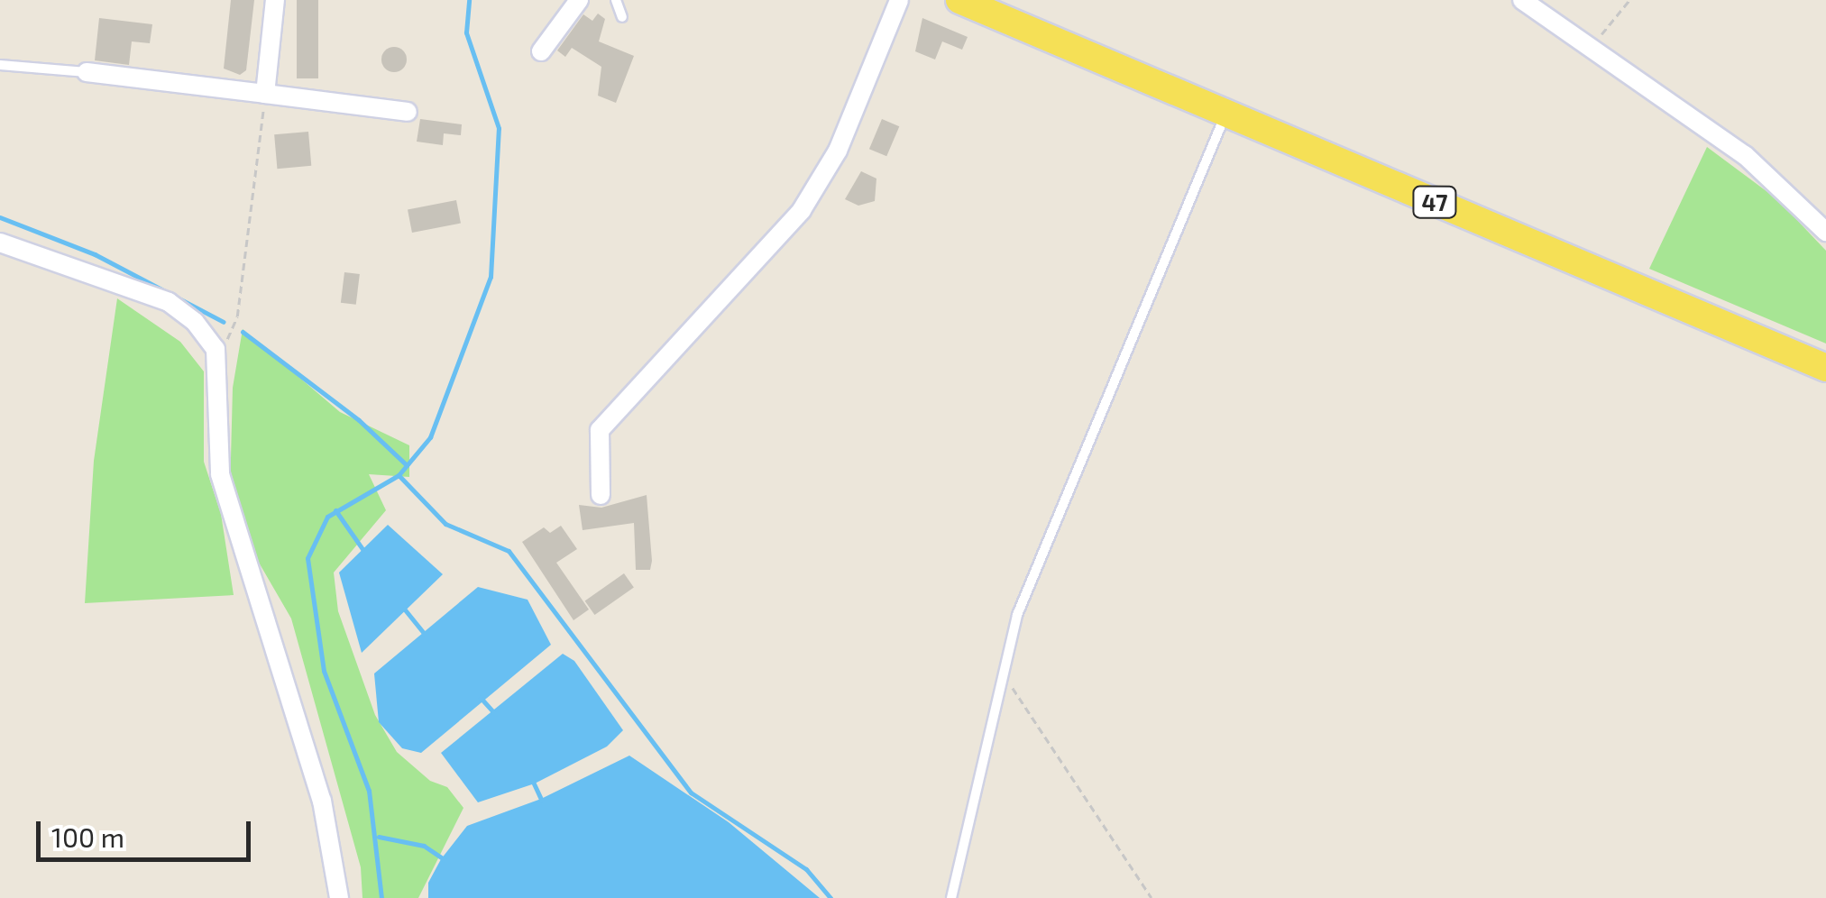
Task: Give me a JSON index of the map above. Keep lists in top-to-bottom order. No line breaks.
{"streets":{"main road":["47"]},"scale_bar":"100 m"}
